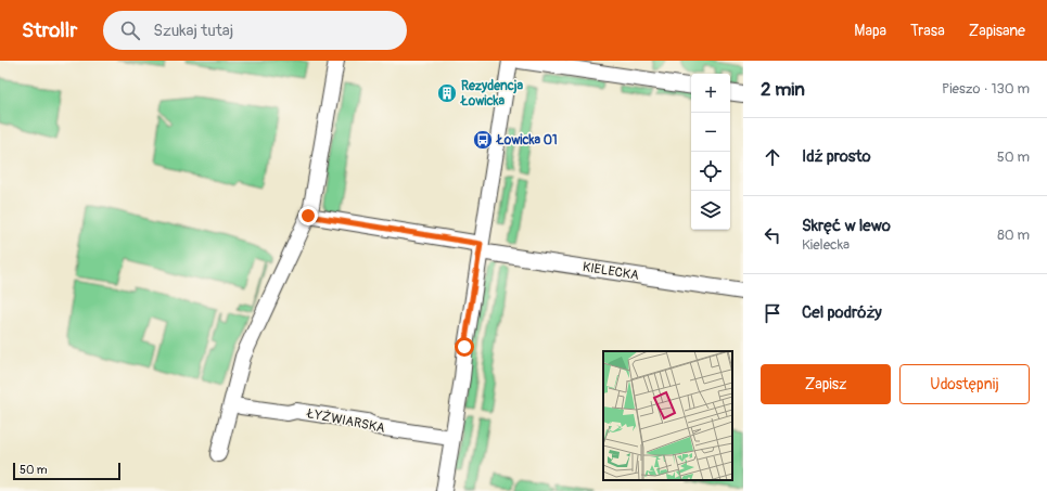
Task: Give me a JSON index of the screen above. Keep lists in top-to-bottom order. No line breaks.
{"streets":{"street":["KIELECKA","ŁYŻWIARSKA"]},"places":{"building":["Rezydencja Łowicka"],"bus stop":["Łowicka 01"]},"scale_bar":"50 m","page":{"header":"Strollr","search":"Szukaj tutaj","nav":["Mapa","Trasa","Zapisane"],"heading":["2 min","Pieszo · 130 m"],"map_buttons":["+","−"],"list":[["Idź prosto","50 m"],["Skręć w lewo","Kielecka","80 m"],"Cel podróży"],"buttons":["Zapisz","Udostępnij"],"scale":"50 m"}}
